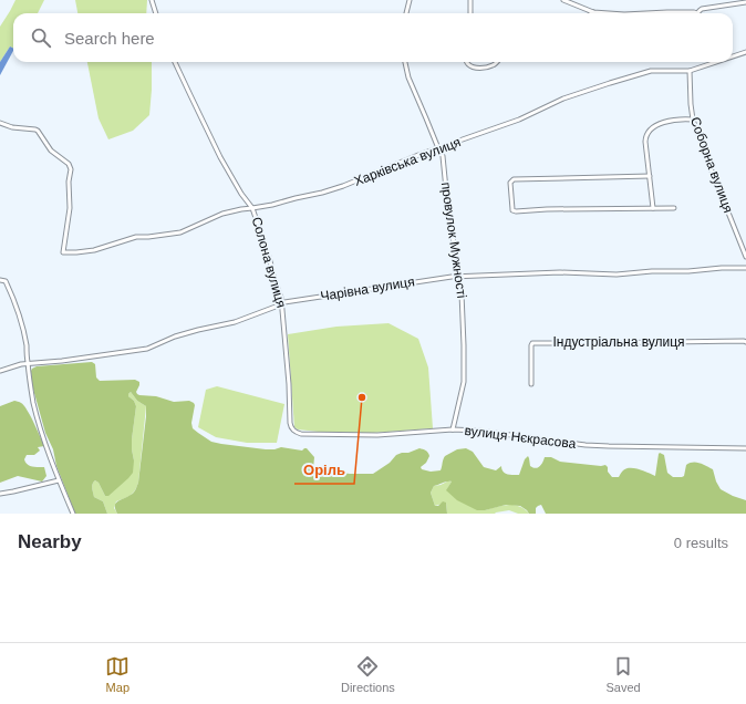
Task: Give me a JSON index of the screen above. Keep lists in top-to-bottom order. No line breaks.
{"streets":{"street":["Харківська вулиця","Соборна вулиця","провулок Мужності","Солона вулиця","Чарівна вулиця","Індустріальна вулиця","вулиця Нєкрасова"]},"crossings":[["Харківська вулиця","Соборна вулиця"],["Харківська вулиця","провулок Мужності"],["Харківська вулиця","Солона вулиця"],["провулок Мужності","Чарівна вулиця"],["провулок Мужності","вулиця Нєкрасова"],["Солона вулиця","Чарівна вулиця"],["Солона вулиця","вулиця Нєкрасова"]],"places":["Оріль"],"page":{"search":"Search here","heading":["Nearby","0 results"],"nav":["Map","Directions","Saved"]}}
